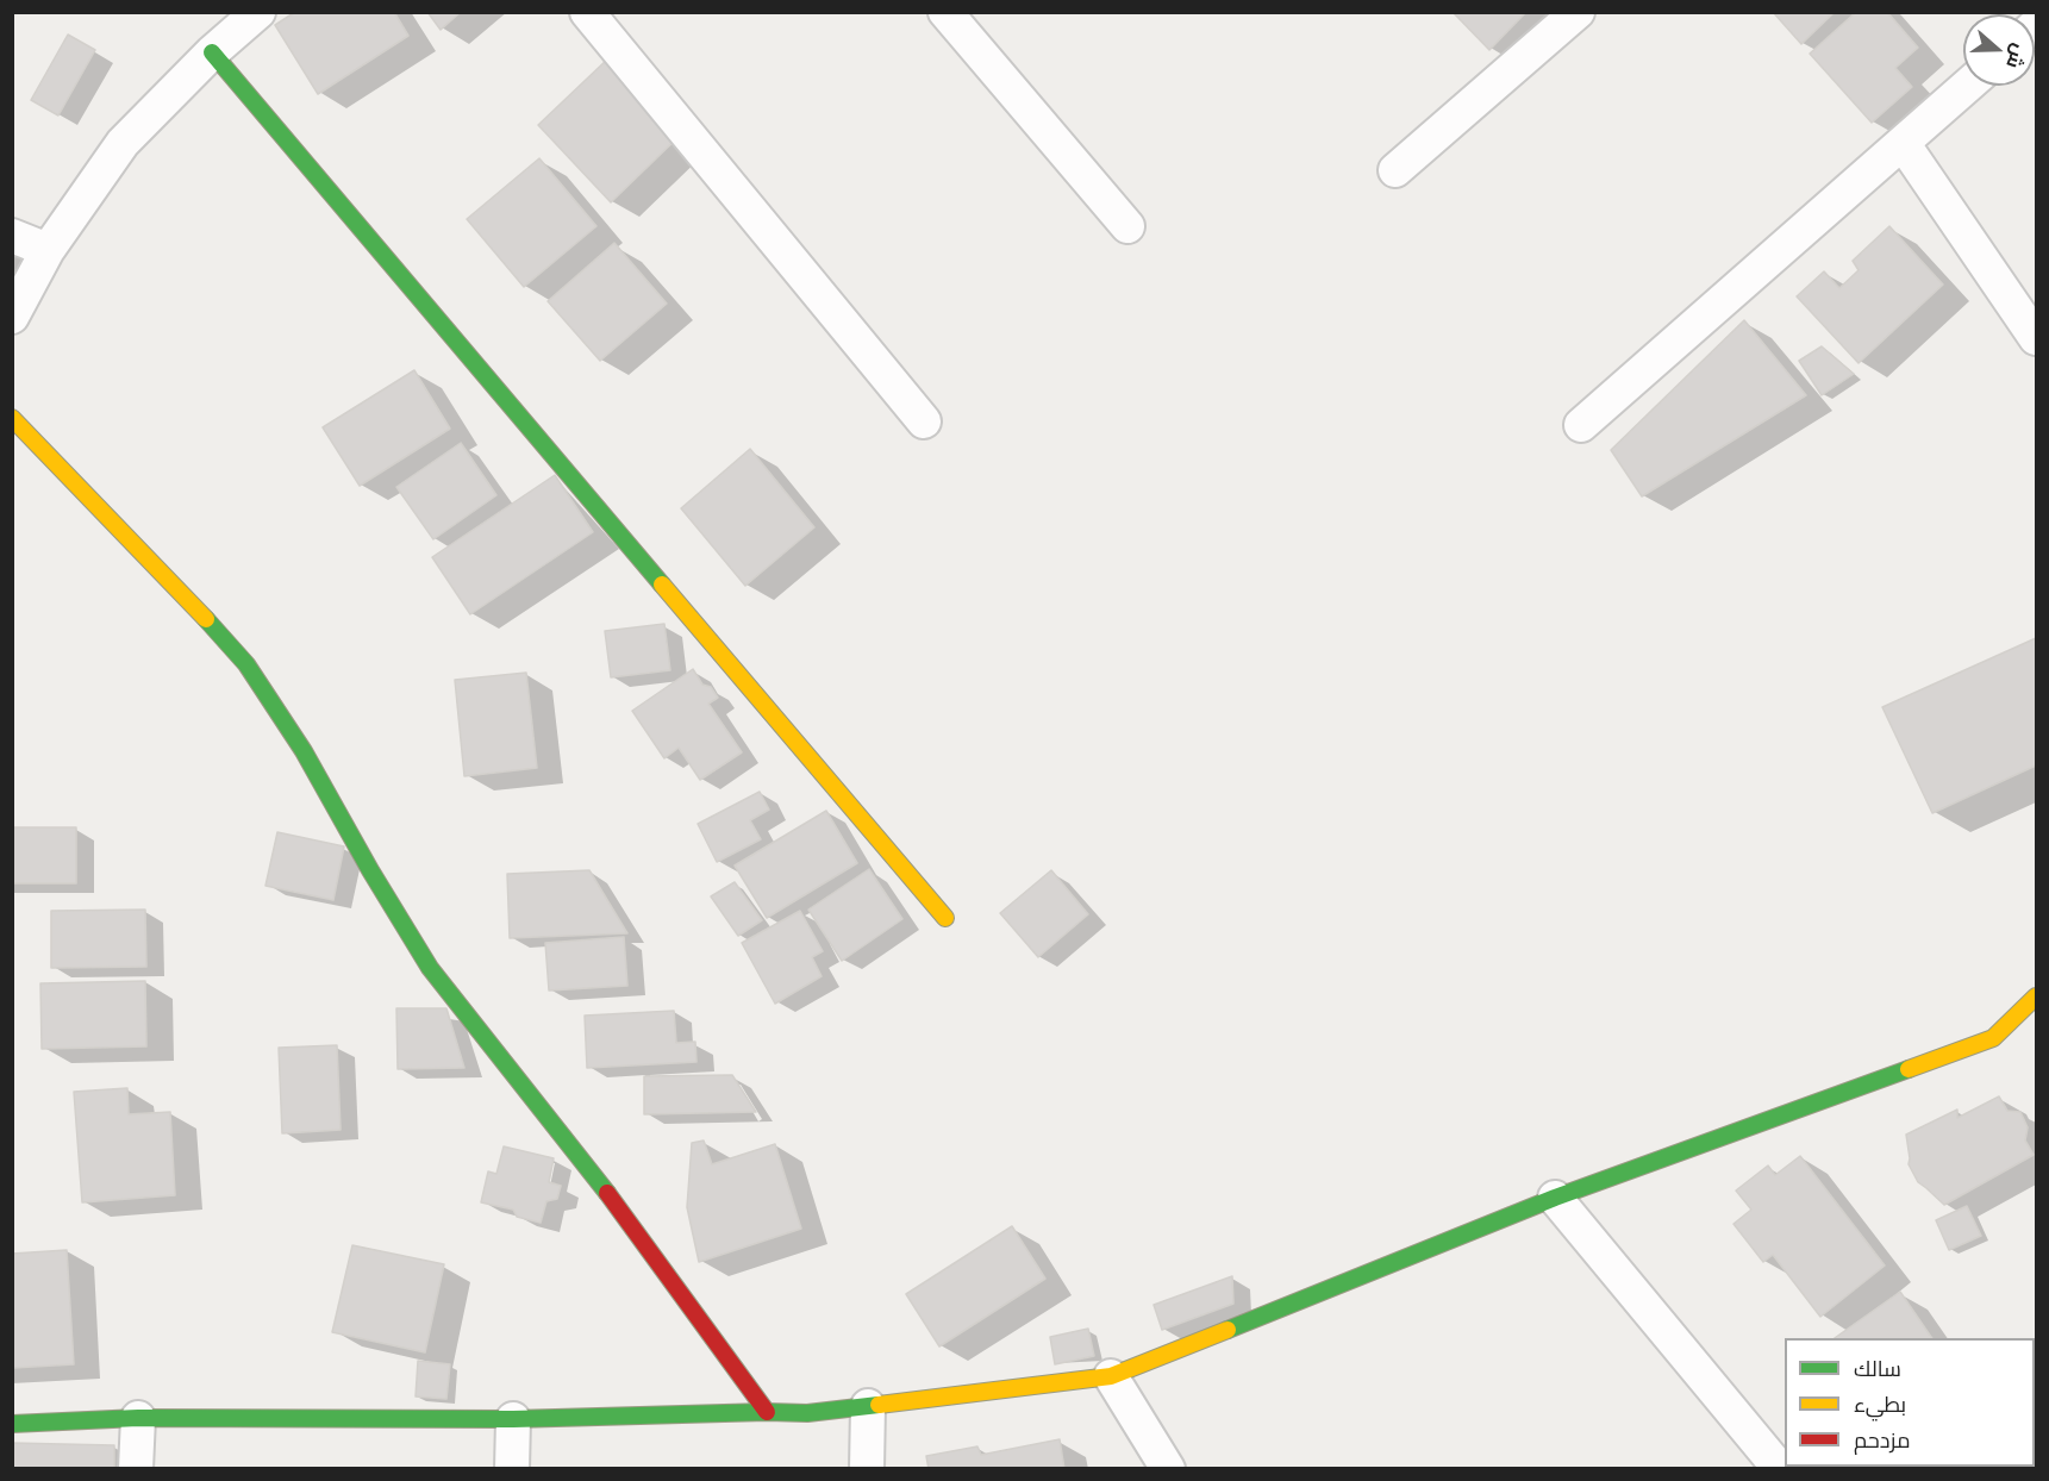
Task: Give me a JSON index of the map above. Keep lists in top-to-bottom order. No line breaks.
{"legend":["سالك","بطيء","مزدحم"],"north":"right"}
